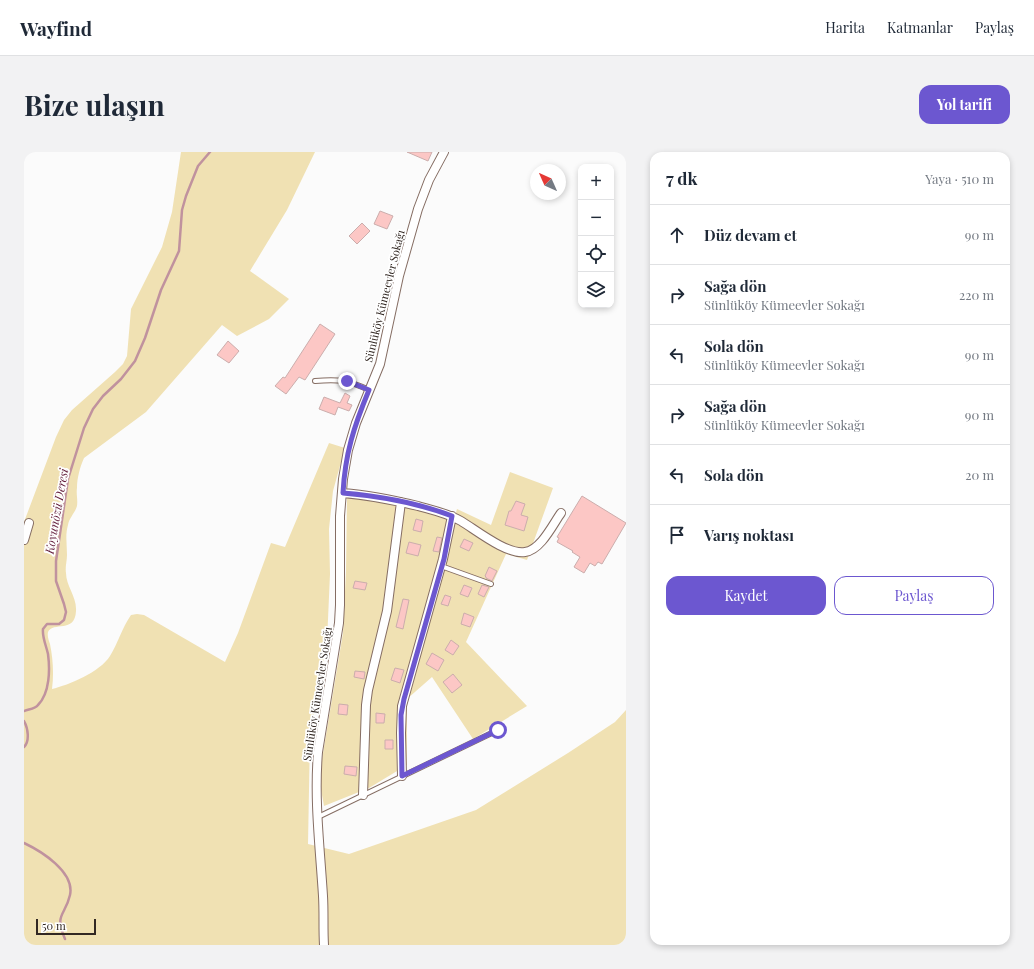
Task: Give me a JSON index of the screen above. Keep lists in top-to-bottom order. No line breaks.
{"streets":{"street":["Sünlüköy Kümeevler Sokağı"]},"water":["Koyunözü Deresi"],"scale_bar":"50 m","north":"top left","page":{"header":"Wayfind","nav":["Harita","Katmanlar","Paylaş"],"buttons":["Yol tarifi",["Kaydet","Paylaş"]],"title":"Bize ulaşın","heading":["7 dk","Yaya · 510 m"],"map_buttons":["+","−"],"list":[["Düz devam et","90 m"],["Sağa dön","Sünlüköy Kümeevler Sokağı","220 m"],["Sola dön","Sünlüköy Kümeevler Sokağı","90 m"],["Sağa dön","Sünlüköy Kümeevler Sokağı","90 m"],["Sola dön","20 m"],"Varış noktası"],"scale":"50 m"}}
